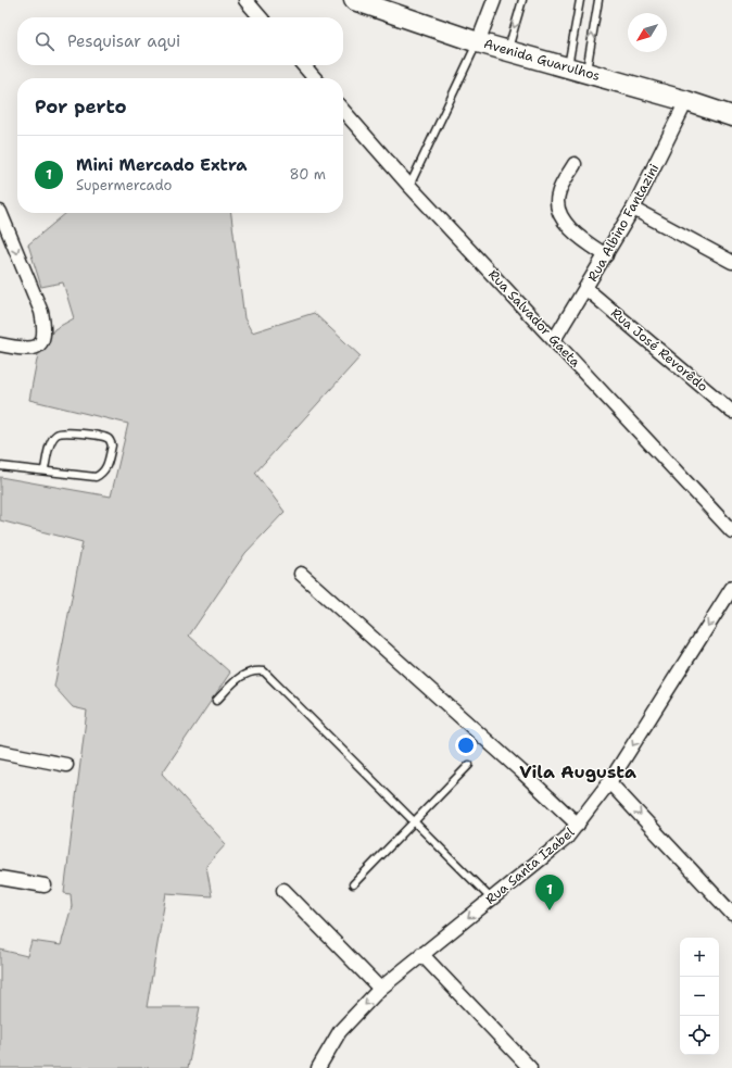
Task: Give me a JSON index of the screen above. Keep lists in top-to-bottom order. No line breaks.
{"streets":{"main road":["Avenida Guarulhos"],"street":["Rua Albino Fantazini","Rua Salvador Gaeta","Rua José Revorêdo","Rua Santa Izabel"]},"crossings":[["Avenida Guarulhos","Rua Albino Fantazini"],["Rua Albino Fantazini","Rua Salvador Gaeta"],["Rua Albino Fantazini","Rua José Revorêdo"]],"one_way":["Rua Santa Izabel"],"districts":["Vila Augusta"],"north":"bottom left","page":{"search":"Pesquisar aqui","heading":"Por perto","list":[{"mark":"1","name":"Mini Mercado Extra","note":"Supermercado","value":"80 m"}],"pins":"1","map_buttons":["+","−"]}}
